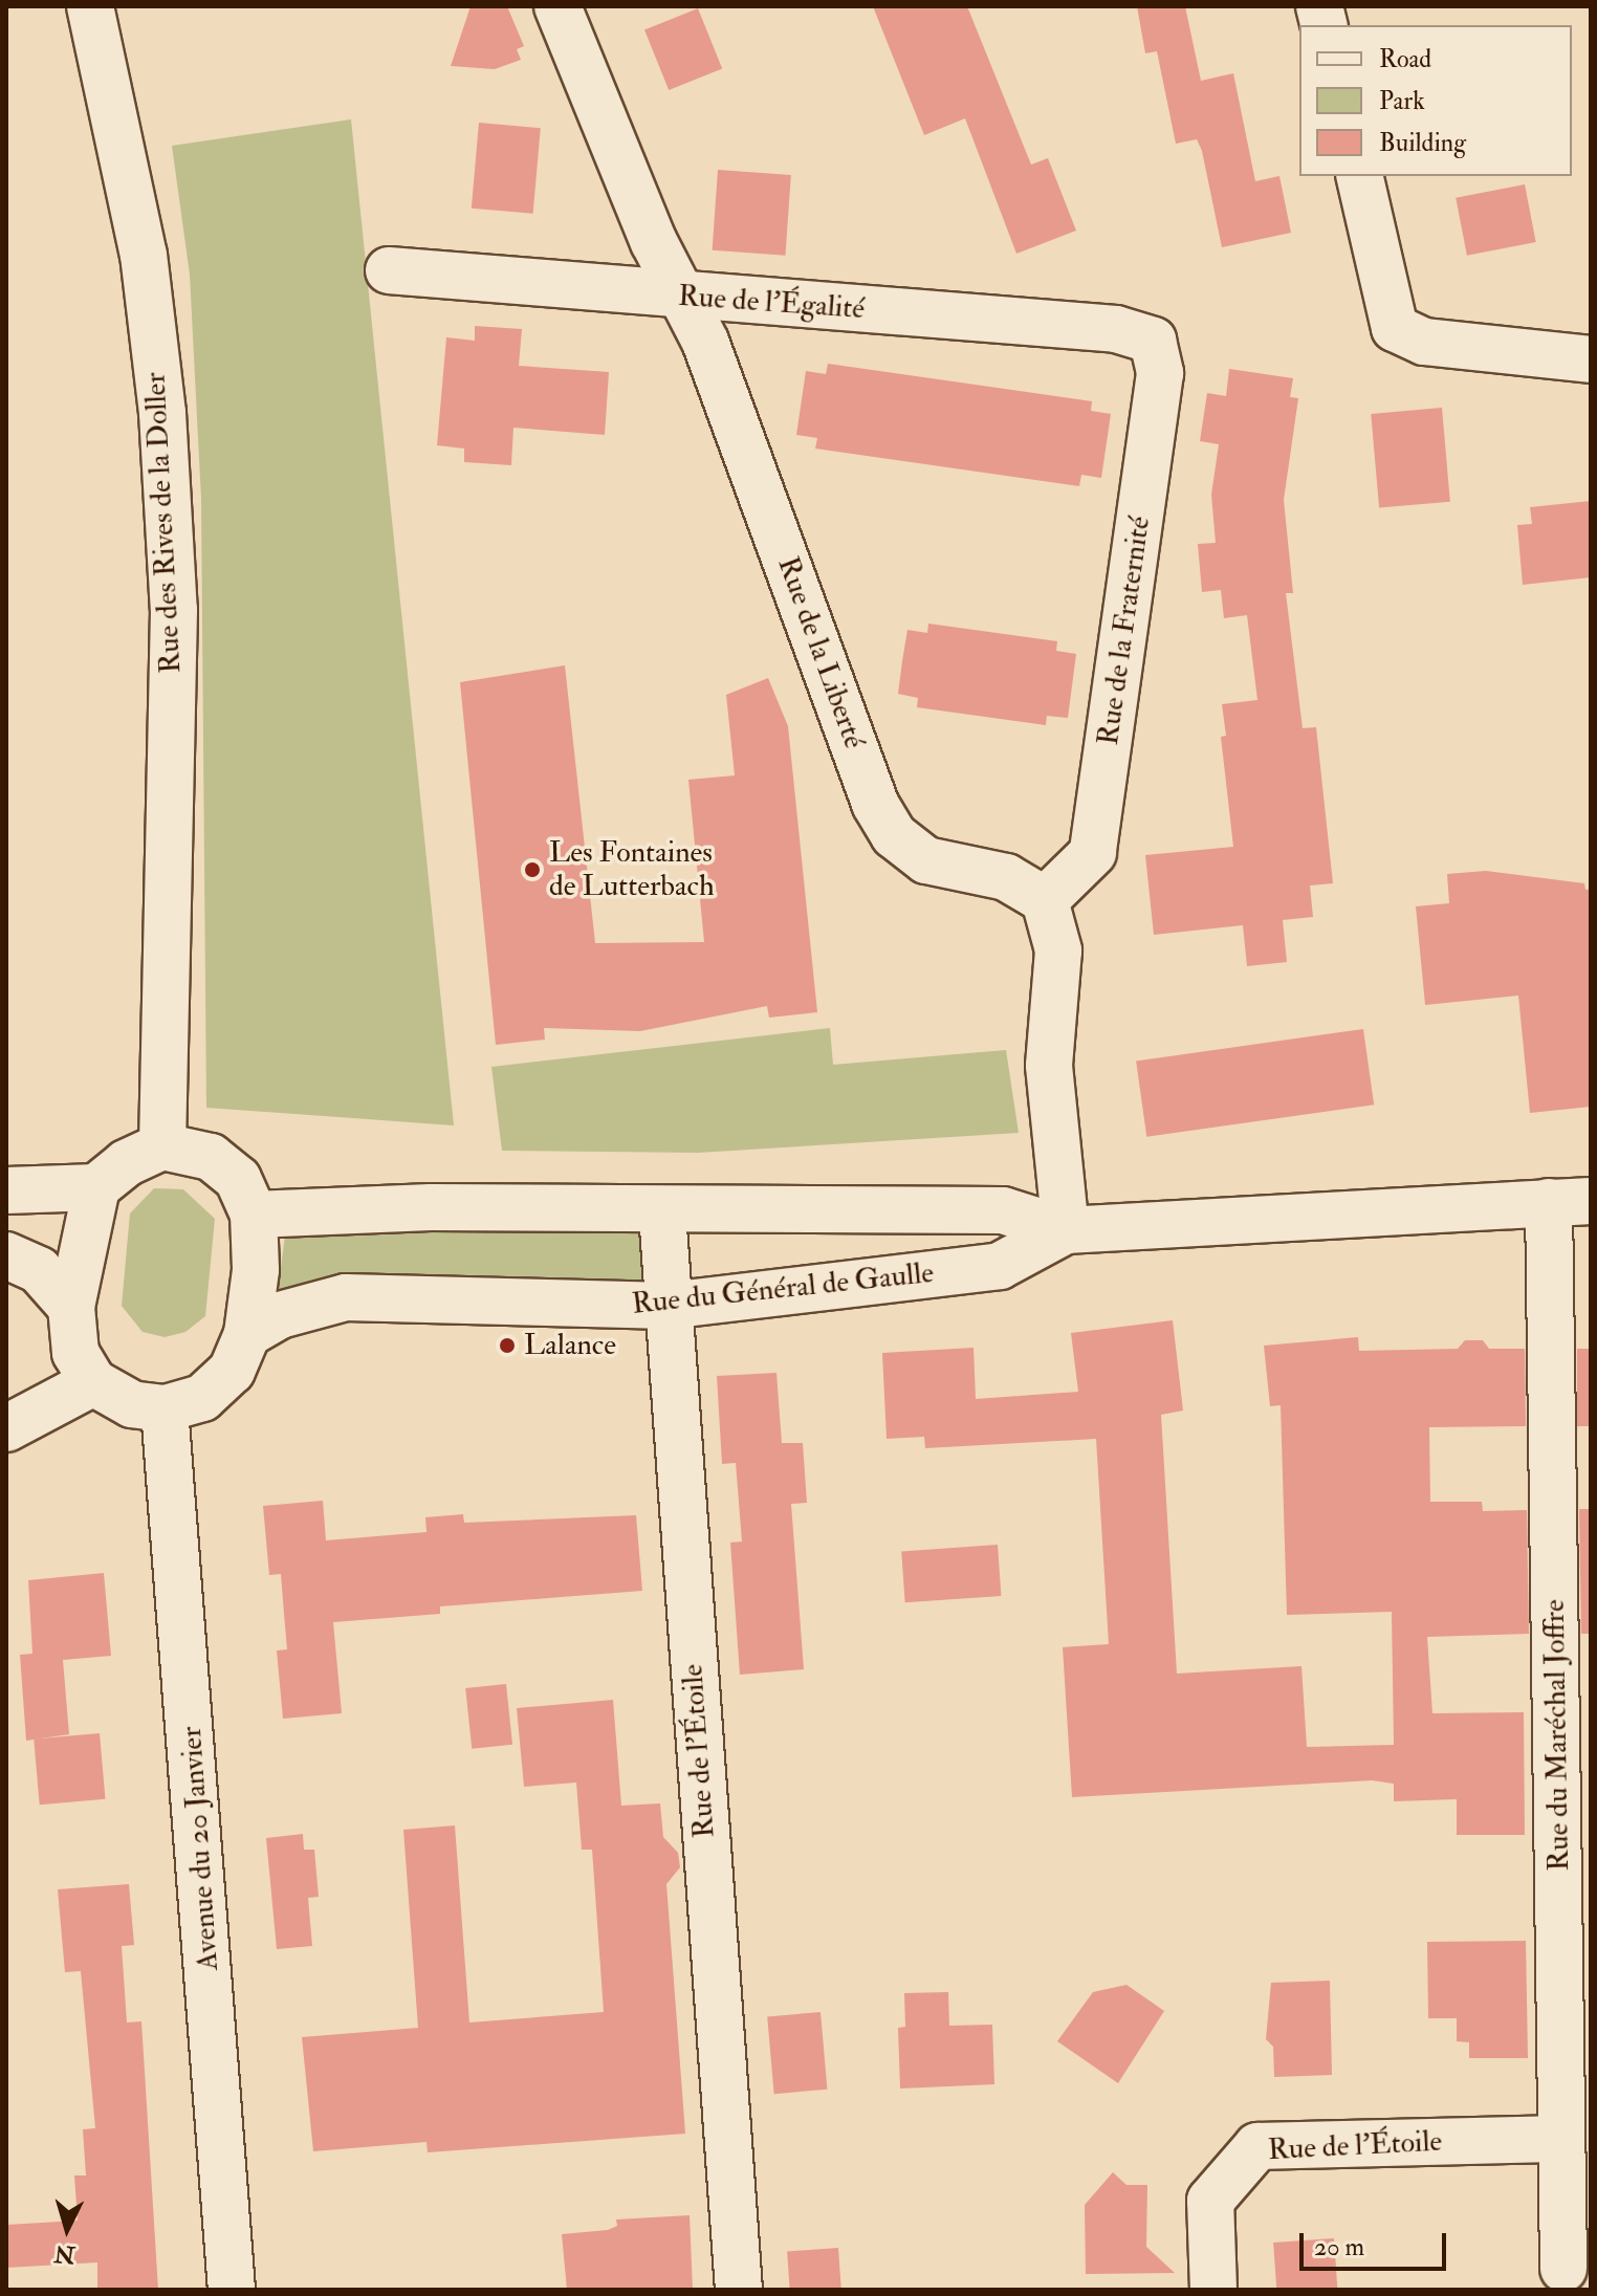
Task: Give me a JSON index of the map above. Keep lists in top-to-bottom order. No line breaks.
{"streets":{"street":["Rue de l'Égalité","Rue des Rives de la Doller","Rue de la Fraternité","Rue de la Liberté","Rue du Général de Gaulle","Rue du Maréchal Joffre","Rue de l'Étoile","Avenue du 20 Janvier"]},"crossings":[["Rue de l'Égalité","Rue de la Fraternité"],["Rue de l'Égalité","Rue de la Liberté"],["Rue des Rives de la Doller","Rue du Général de Gaulle"],["Rue des Rives de la Doller","Avenue du 20 Janvier"],["Rue de la Fraternité","Rue de la Liberté"],["Rue du Général de Gaulle","Rue du Maréchal Joffre"],["Rue du Général de Gaulle","Rue de l'Étoile"],["Rue du Général de Gaulle","Avenue du 20 Janvier"],["Rue du Maréchal Joffre","Rue de l'Étoile"]],"places":["Les Fontaines de Lutterbach","Lalance"],"legend":["Road","Park","Building"],"scale_bar":"20 m","north":"bottom"}
